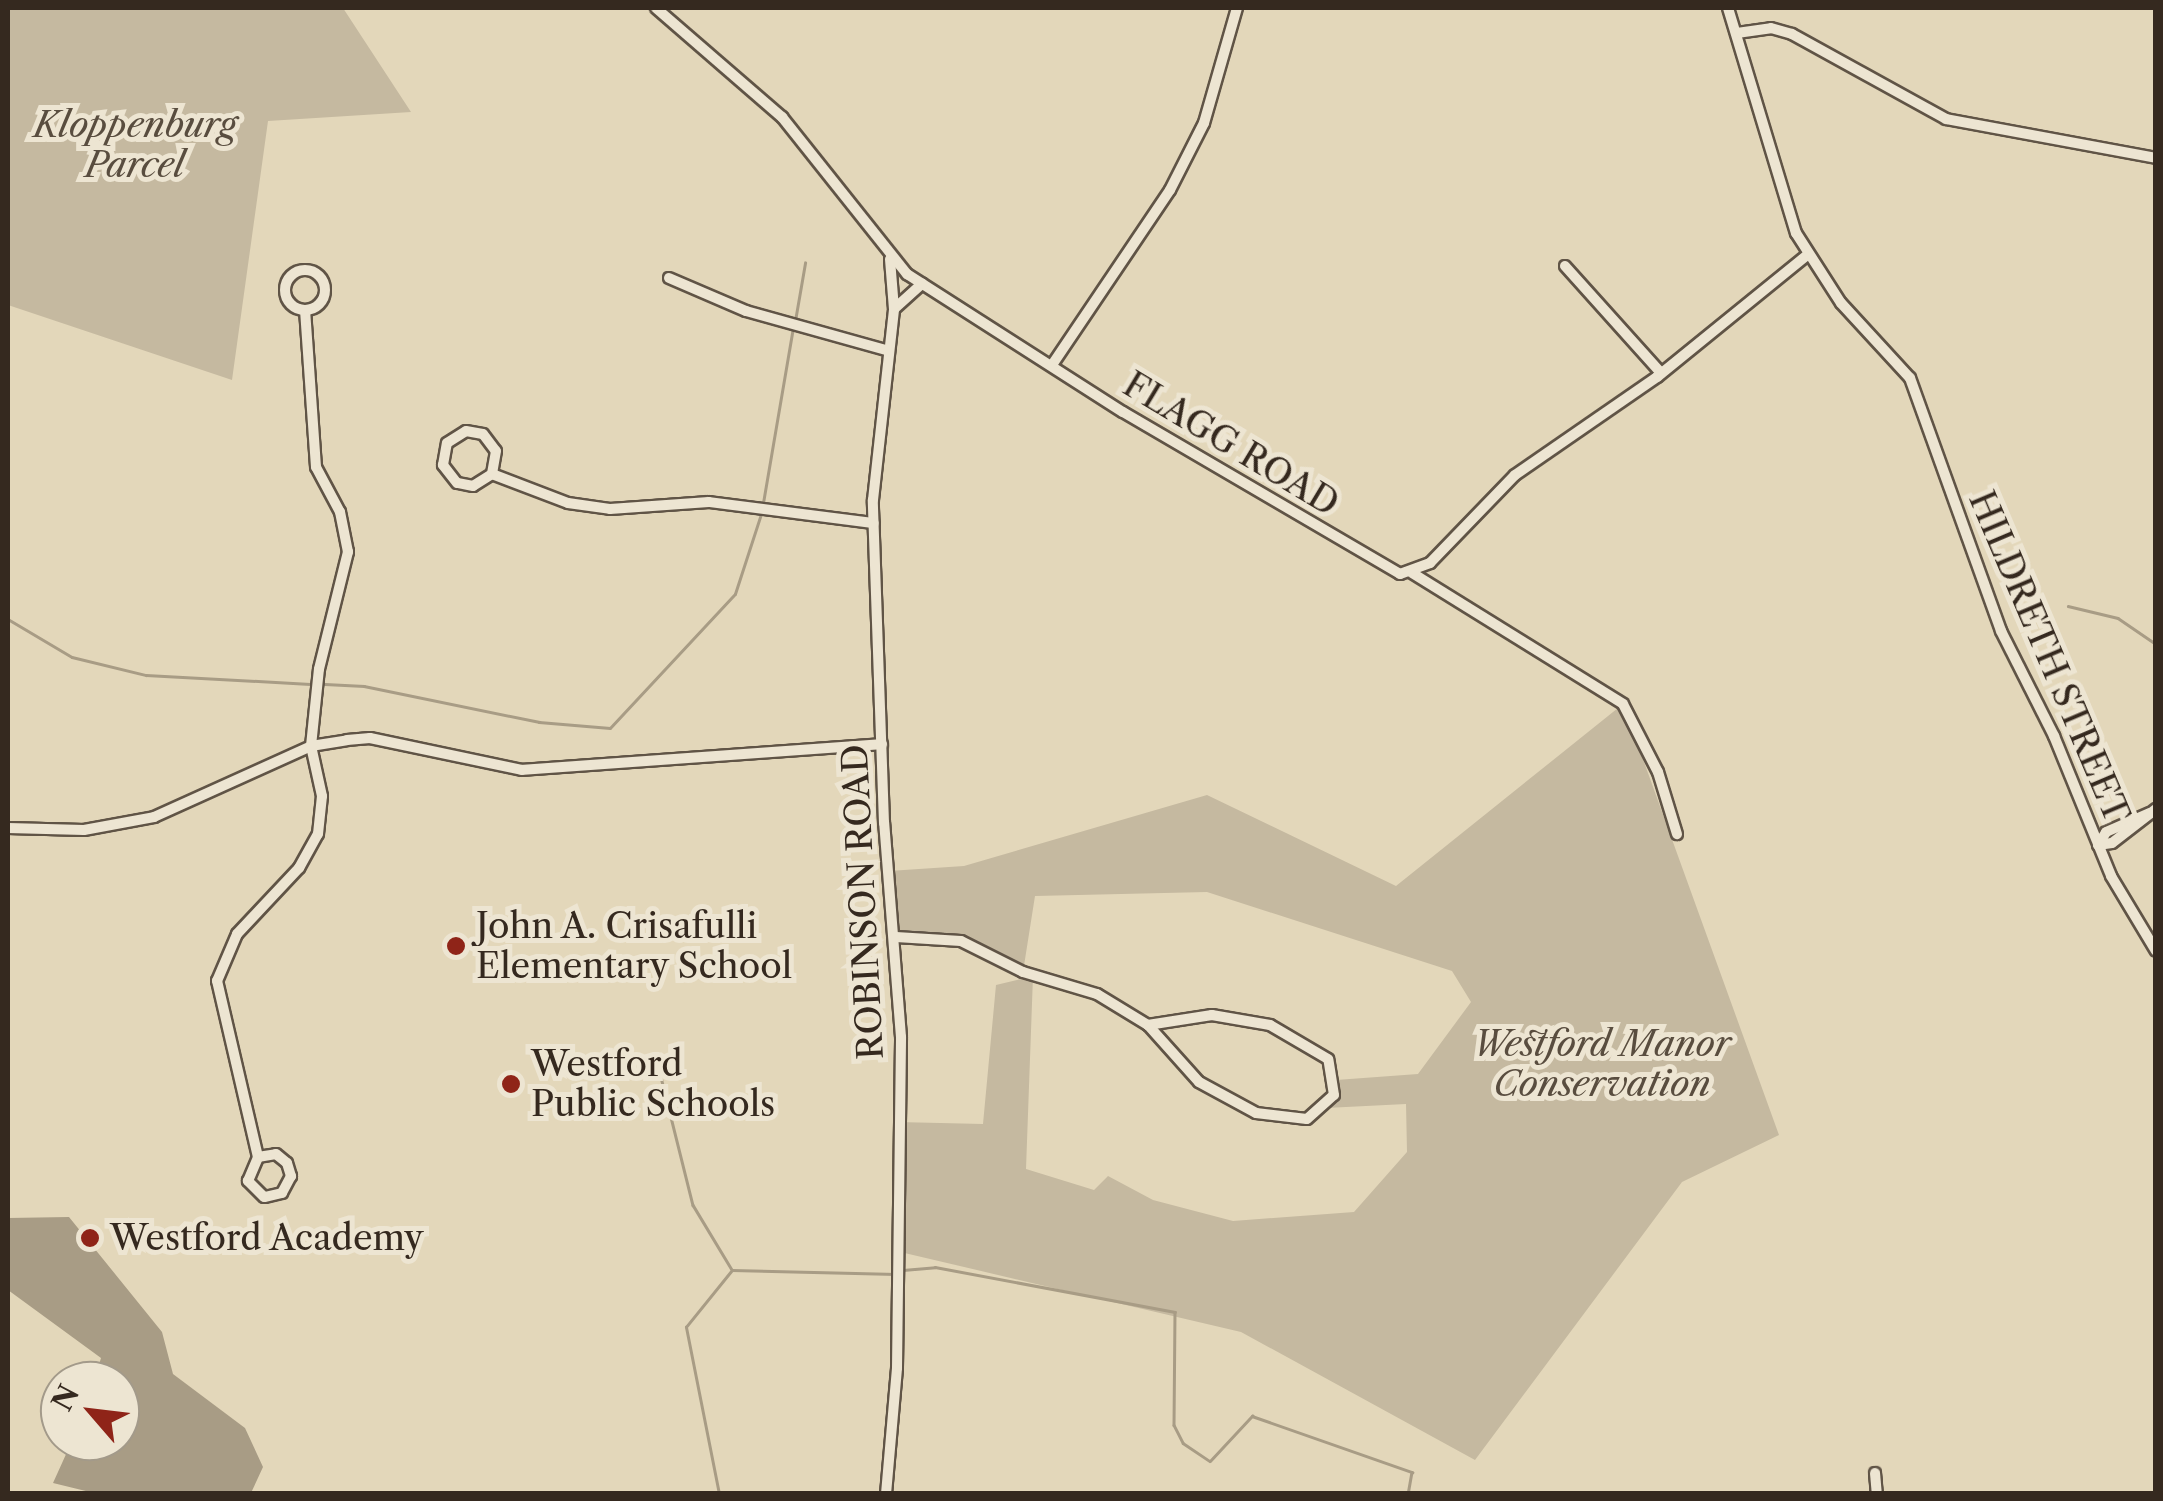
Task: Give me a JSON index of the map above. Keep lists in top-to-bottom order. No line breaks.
{"streets":{"street":["FLAGG ROAD","HILDRETH STREET","ROBINSON ROAD"]},"crossings":[["FLAGG ROAD","ROBINSON ROAD"]],"parks":["Kloppenburg Parcel","Westford Manor Conservation"],"places":["John A. Crisafulli Elementary School","Westford Public Schools","Westford Academy"],"north":"top left"}
